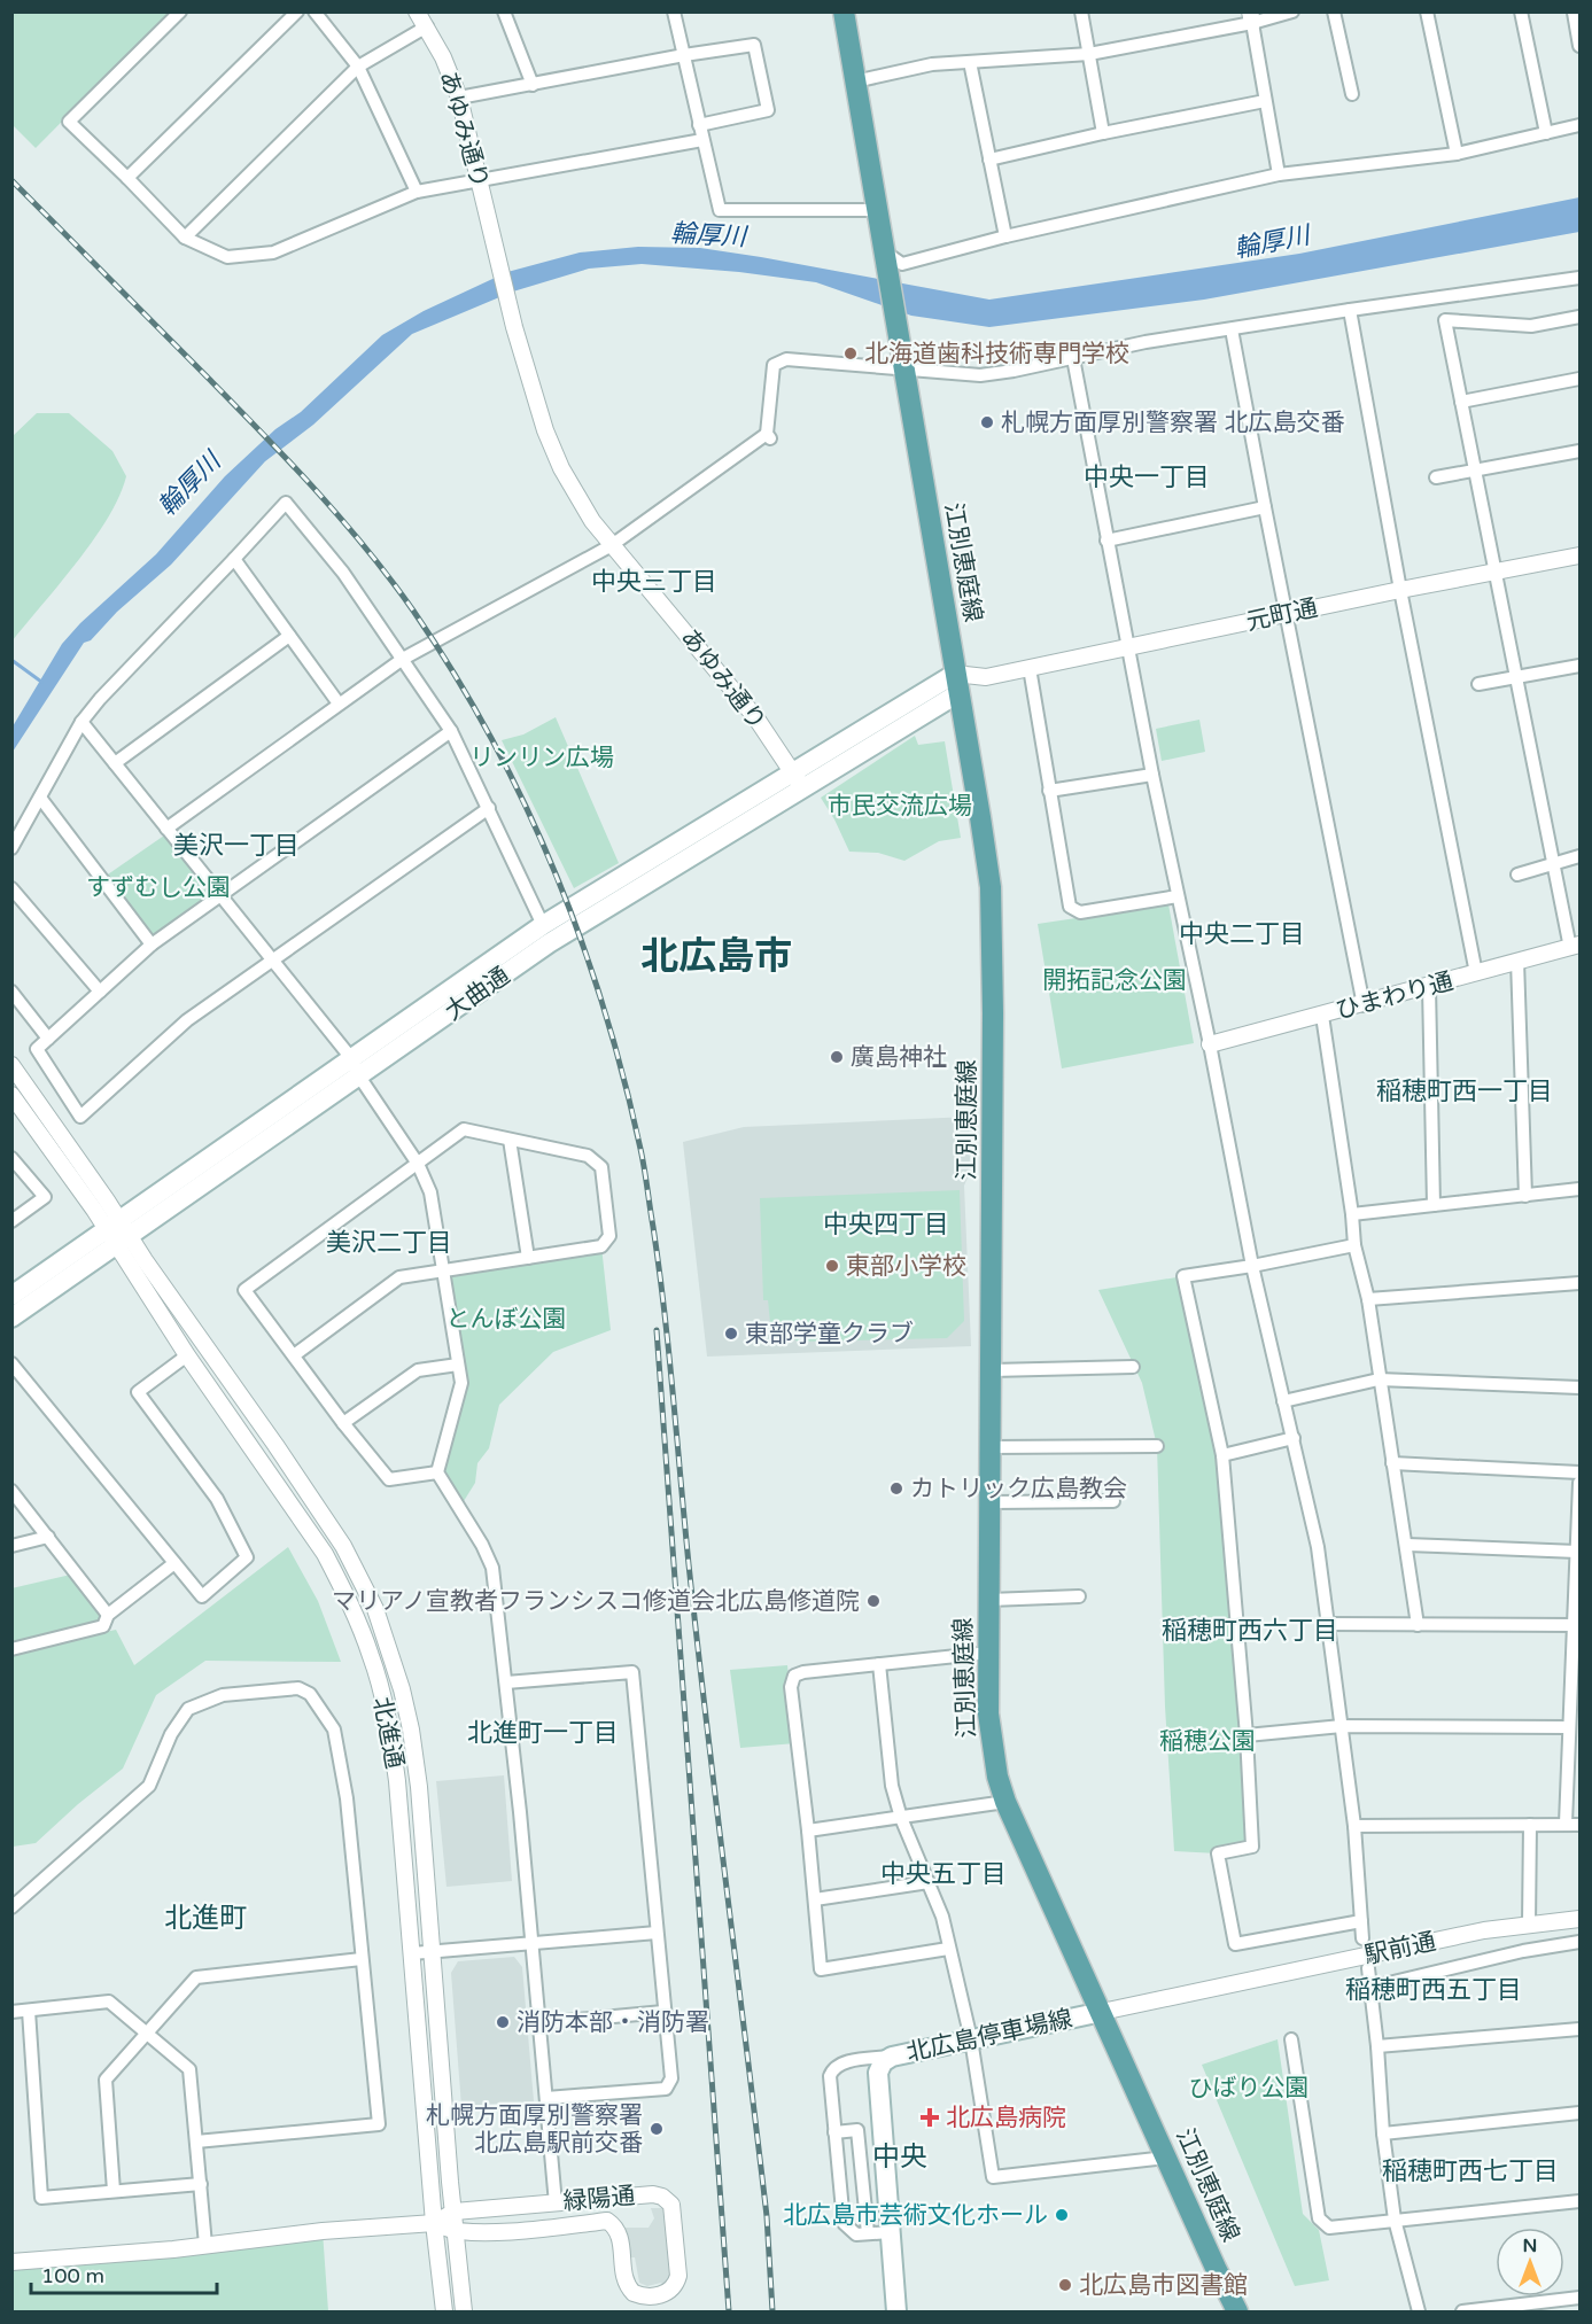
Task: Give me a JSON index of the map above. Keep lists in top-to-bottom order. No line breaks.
{"streets":{"main road":["江別恵庭線","大曲通","北広島停車場線"],"street":["あゆみ通り","元町通","ひまわり通","北進通","駅前通","緑陽通"]},"crossings":[["あゆみ通り","大曲通"],["江別恵庭線","元町通"],["江別恵庭線","大曲通"],["江別恵庭線","駅前通"],["江別恵庭線","北広島停車場線"],["元町通","大曲通"],["大曲通","北進通"],["北進通","緑陽通"],["駅前通","北広島停車場線"]],"districts":["中央一丁目","中央三丁目","美沢一丁目","中央二丁目","北広島市","稲穂町西一丁目","中央四丁目","美沢二丁目","稲穂町西六丁目","北進町一丁目","中央五丁目","北進町","稲穂町西五丁目","中央","稲穂町西七丁目"],"water":["輪厚川"],"parks":["リンリン広場","市民交流広場","すずむし公園","開拓記念公園","とんぼ公園","稲穂公園","ひばり公園"],"places":{"other":["北海道歯科技術専門学校","札幌方面厚別警察署 北広島交番","廣島神社","東部小学校","東部学童クラブ","カトリック広島教会","マリアノ宣教者フランシスコ修道会北広島修道院","消防本部・消防署","札幌方面厚別警察署 北広島駅前交番","北広島市芸術文化ホール","北広島市図書館"],"health":["北広島病院"]},"scale_bar":"100 m","north":"top"}
